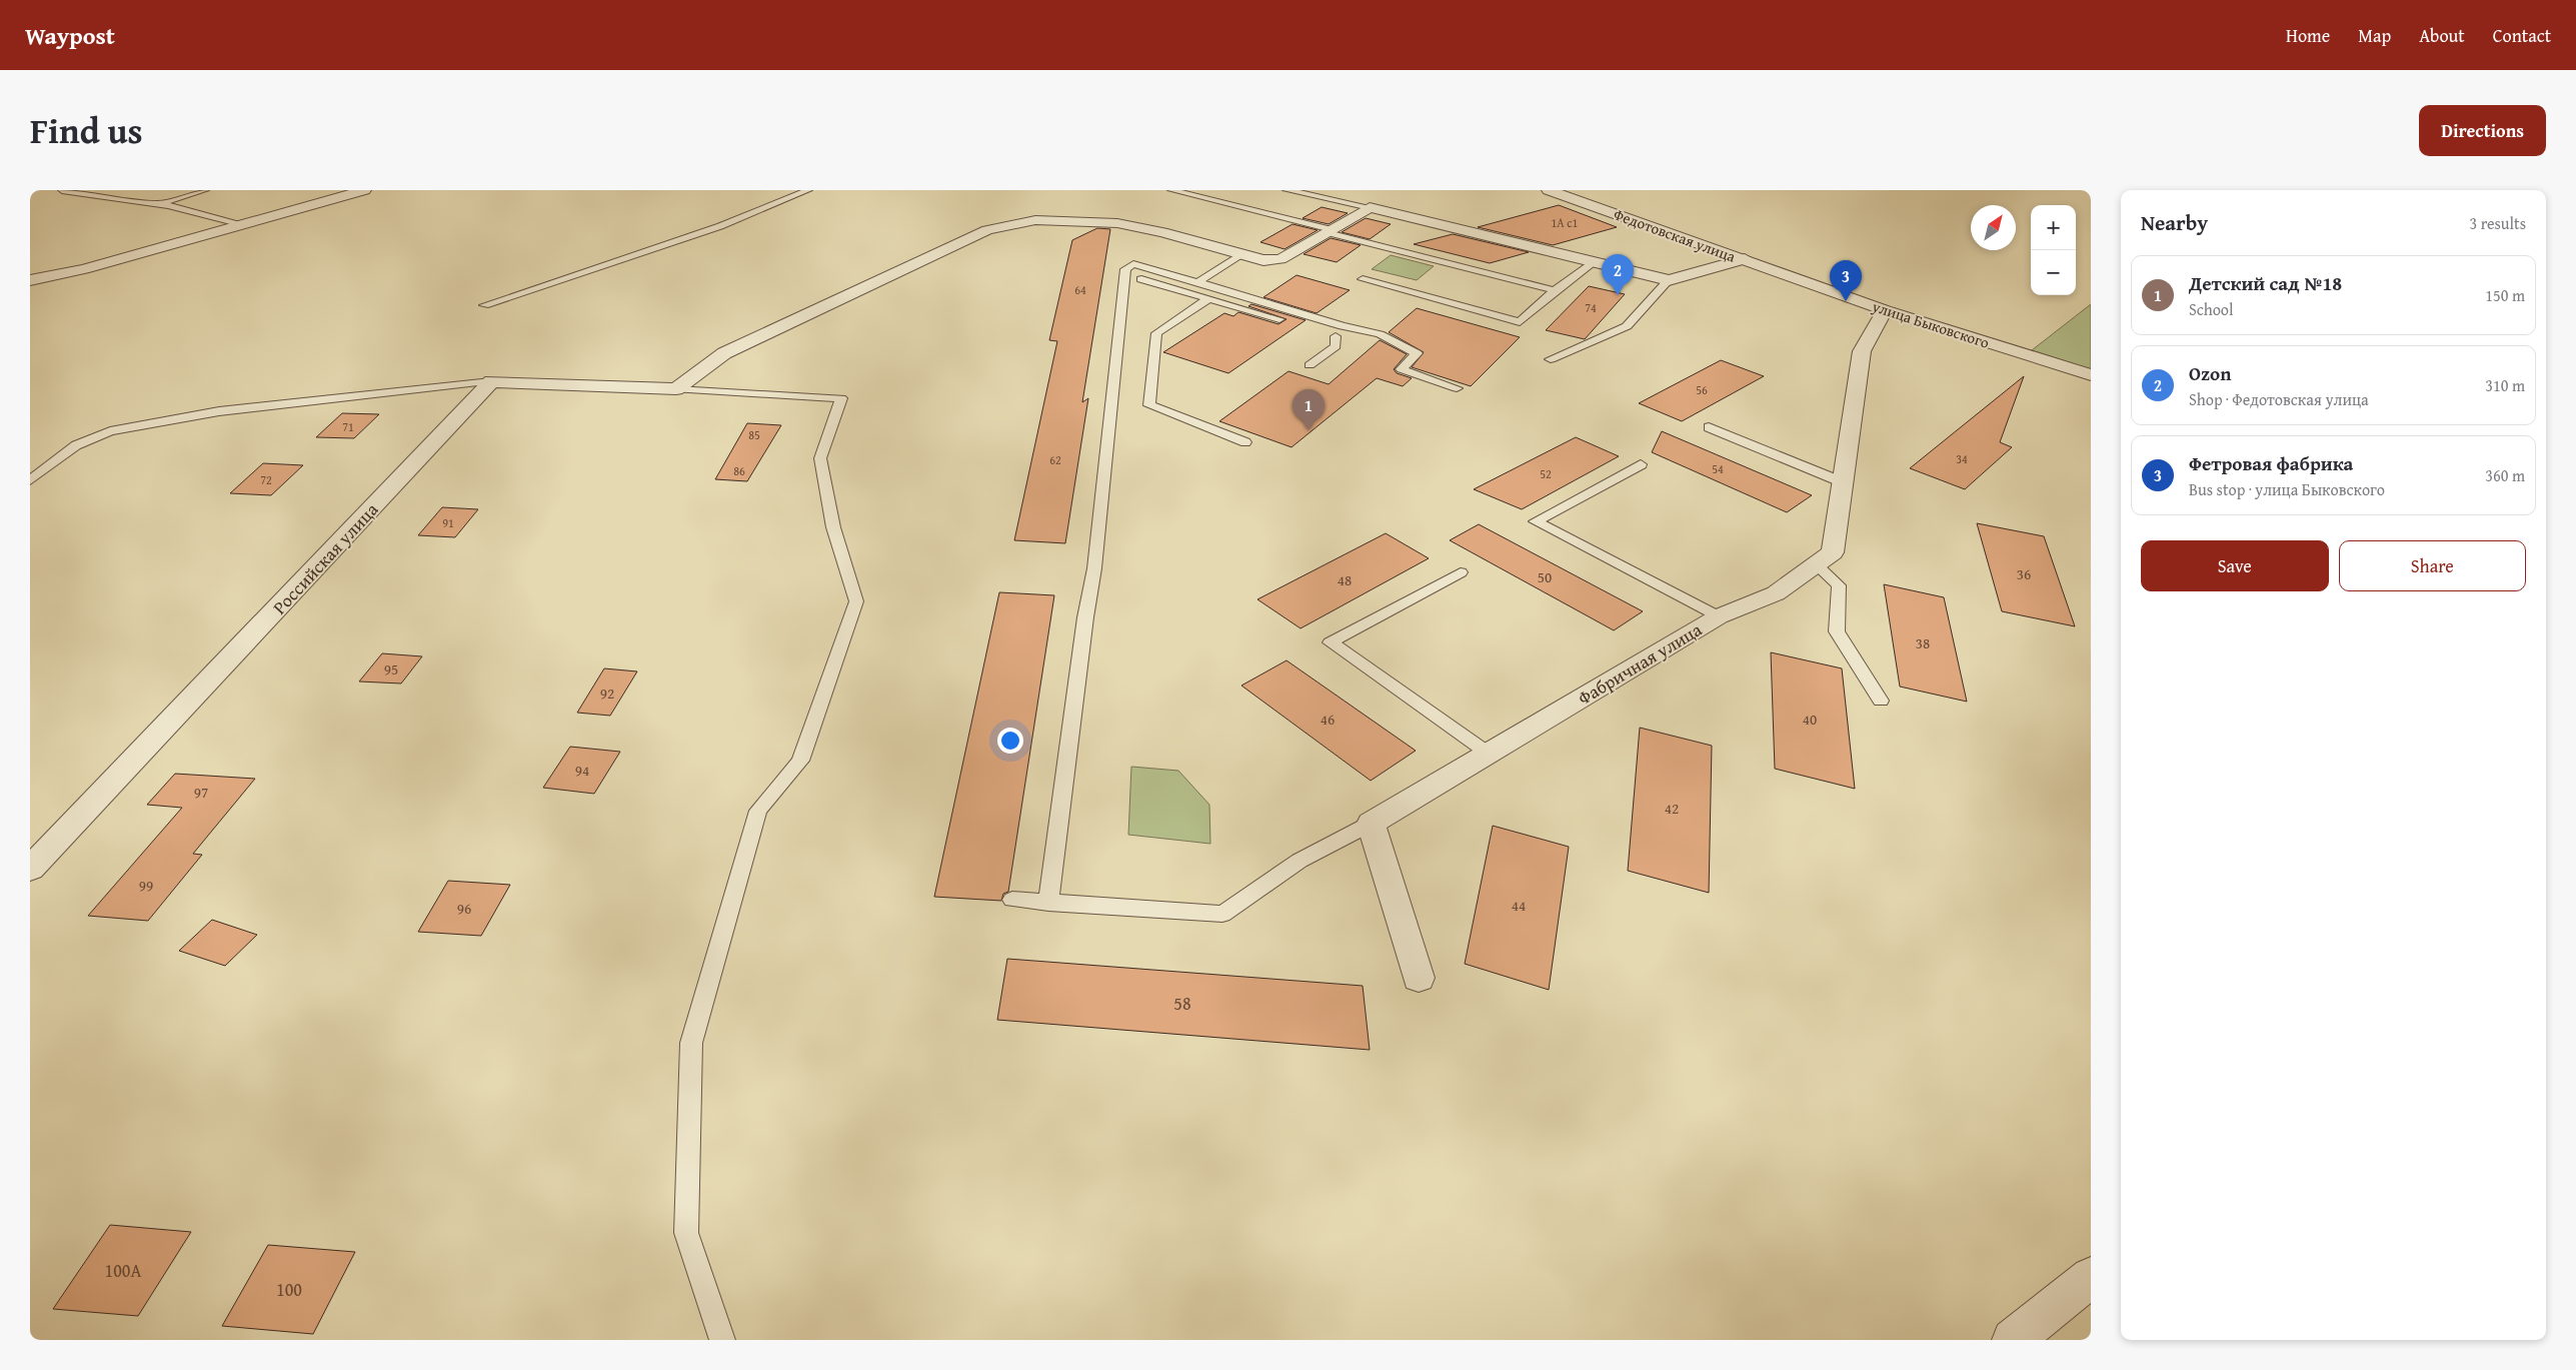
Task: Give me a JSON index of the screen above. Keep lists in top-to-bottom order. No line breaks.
{"streets":{"street":["Федотовская улица","улица Быковского","Российская улица","Фабричная улица"]},"crossings":[["Федотовская улица","улица Быковского"],["улица Быковского","Фабричная улица"]],"house_numbers":["1А с1","64","74","56","71","85","34","62","54","86","52","72","91","36","50","48","38","95","92","46","40","94","97","42","99","44","96","58","100А","100"],"north":"top right","page":{"header":"Waypost","nav":["Home","Map","About","Contact"],"title":"Find us","buttons":["Directions",["Save","Share"]],"heading":["Nearby","3 results"],"map_buttons":["+","−"],"pins":["2","3","1"],"list":[{"mark":"1","name":"Детский сад №18","note":"School","value":"150 m"},{"mark":"2","name":"Ozon","note":"Shop · Федотовская улица","value":"310 m"},{"mark":"3","name":"Фетровая фабрика","note":"Bus stop · улица Быковского","value":"360 m"}]}}
